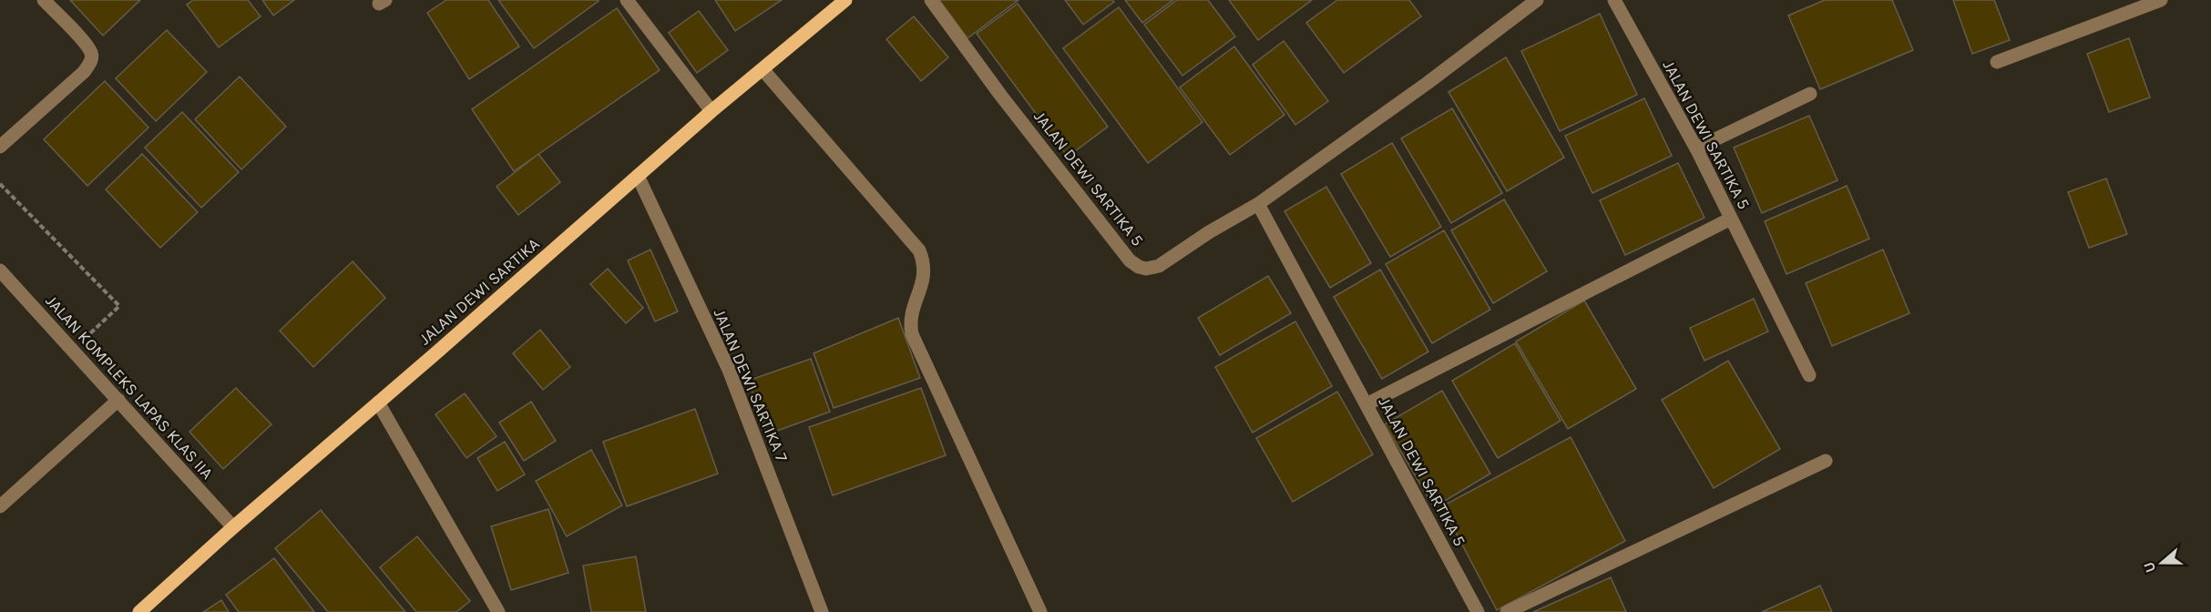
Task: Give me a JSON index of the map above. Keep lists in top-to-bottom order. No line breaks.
{"streets":{"main road":["JALAN DEWI SARTIKA"],"street":["JALAN DEWI SARTIKA 5","JALAN DEWI SARTIKA 7","JALAN KOMPLEKS LAPAS KLAS IIA"]},"crossings":[["JALAN DEWI SARTIKA","JALAN DEWI SARTIKA 7"],["JALAN DEWI SARTIKA","JALAN KOMPLEKS LAPAS KLAS IIA"]],"north":"left"}
